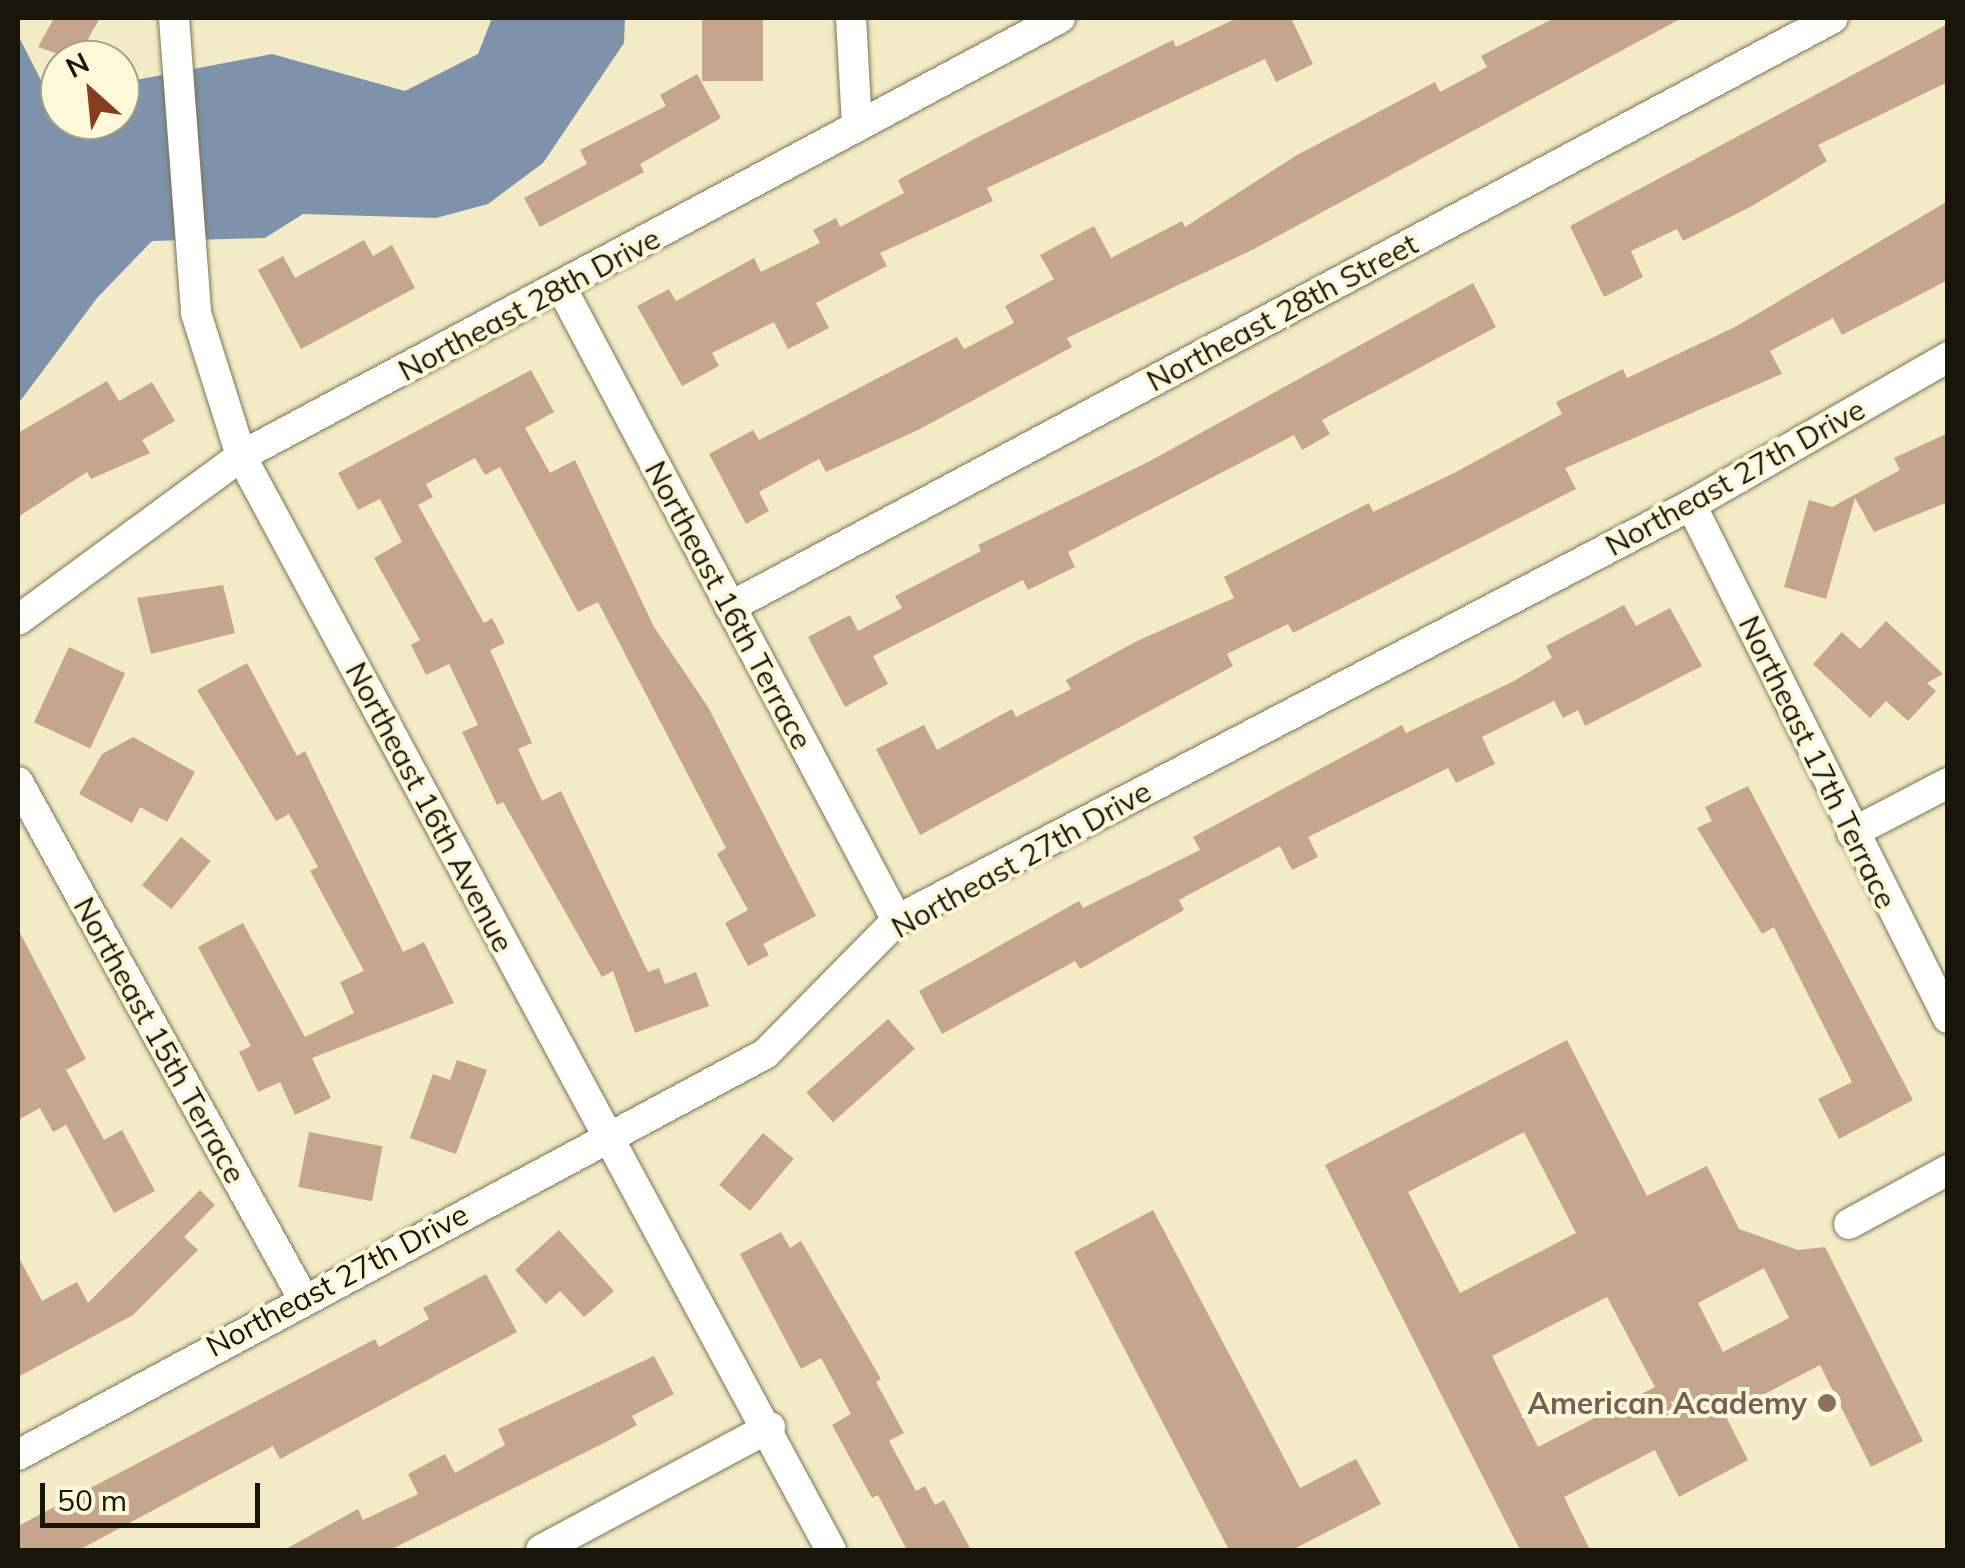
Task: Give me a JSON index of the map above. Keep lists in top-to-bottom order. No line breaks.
{"streets":{"street":["Northeast 28th Drive","Northeast 28th Street","Northeast 27th Drive","Northeast 16th Terrace","Northeast 17th Terrace","Northeast 16th Avenue","Northeast 15th Terrace"]},"crossings":[["Northeast 28th Drive","Northeast 16th Terrace"],["Northeast 28th Drive","Northeast 16th Avenue"],["Northeast 28th Street","Northeast 16th Terrace"],["Northeast 27th Drive","Northeast 16th Terrace"],["Northeast 27th Drive","Northeast 17th Terrace"],["Northeast 27th Drive","Northeast 16th Avenue"],["Northeast 27th Drive","Northeast 15th Terrace"]],"places":["American Academy"],"scale_bar":"50 m","north":"top left"}
